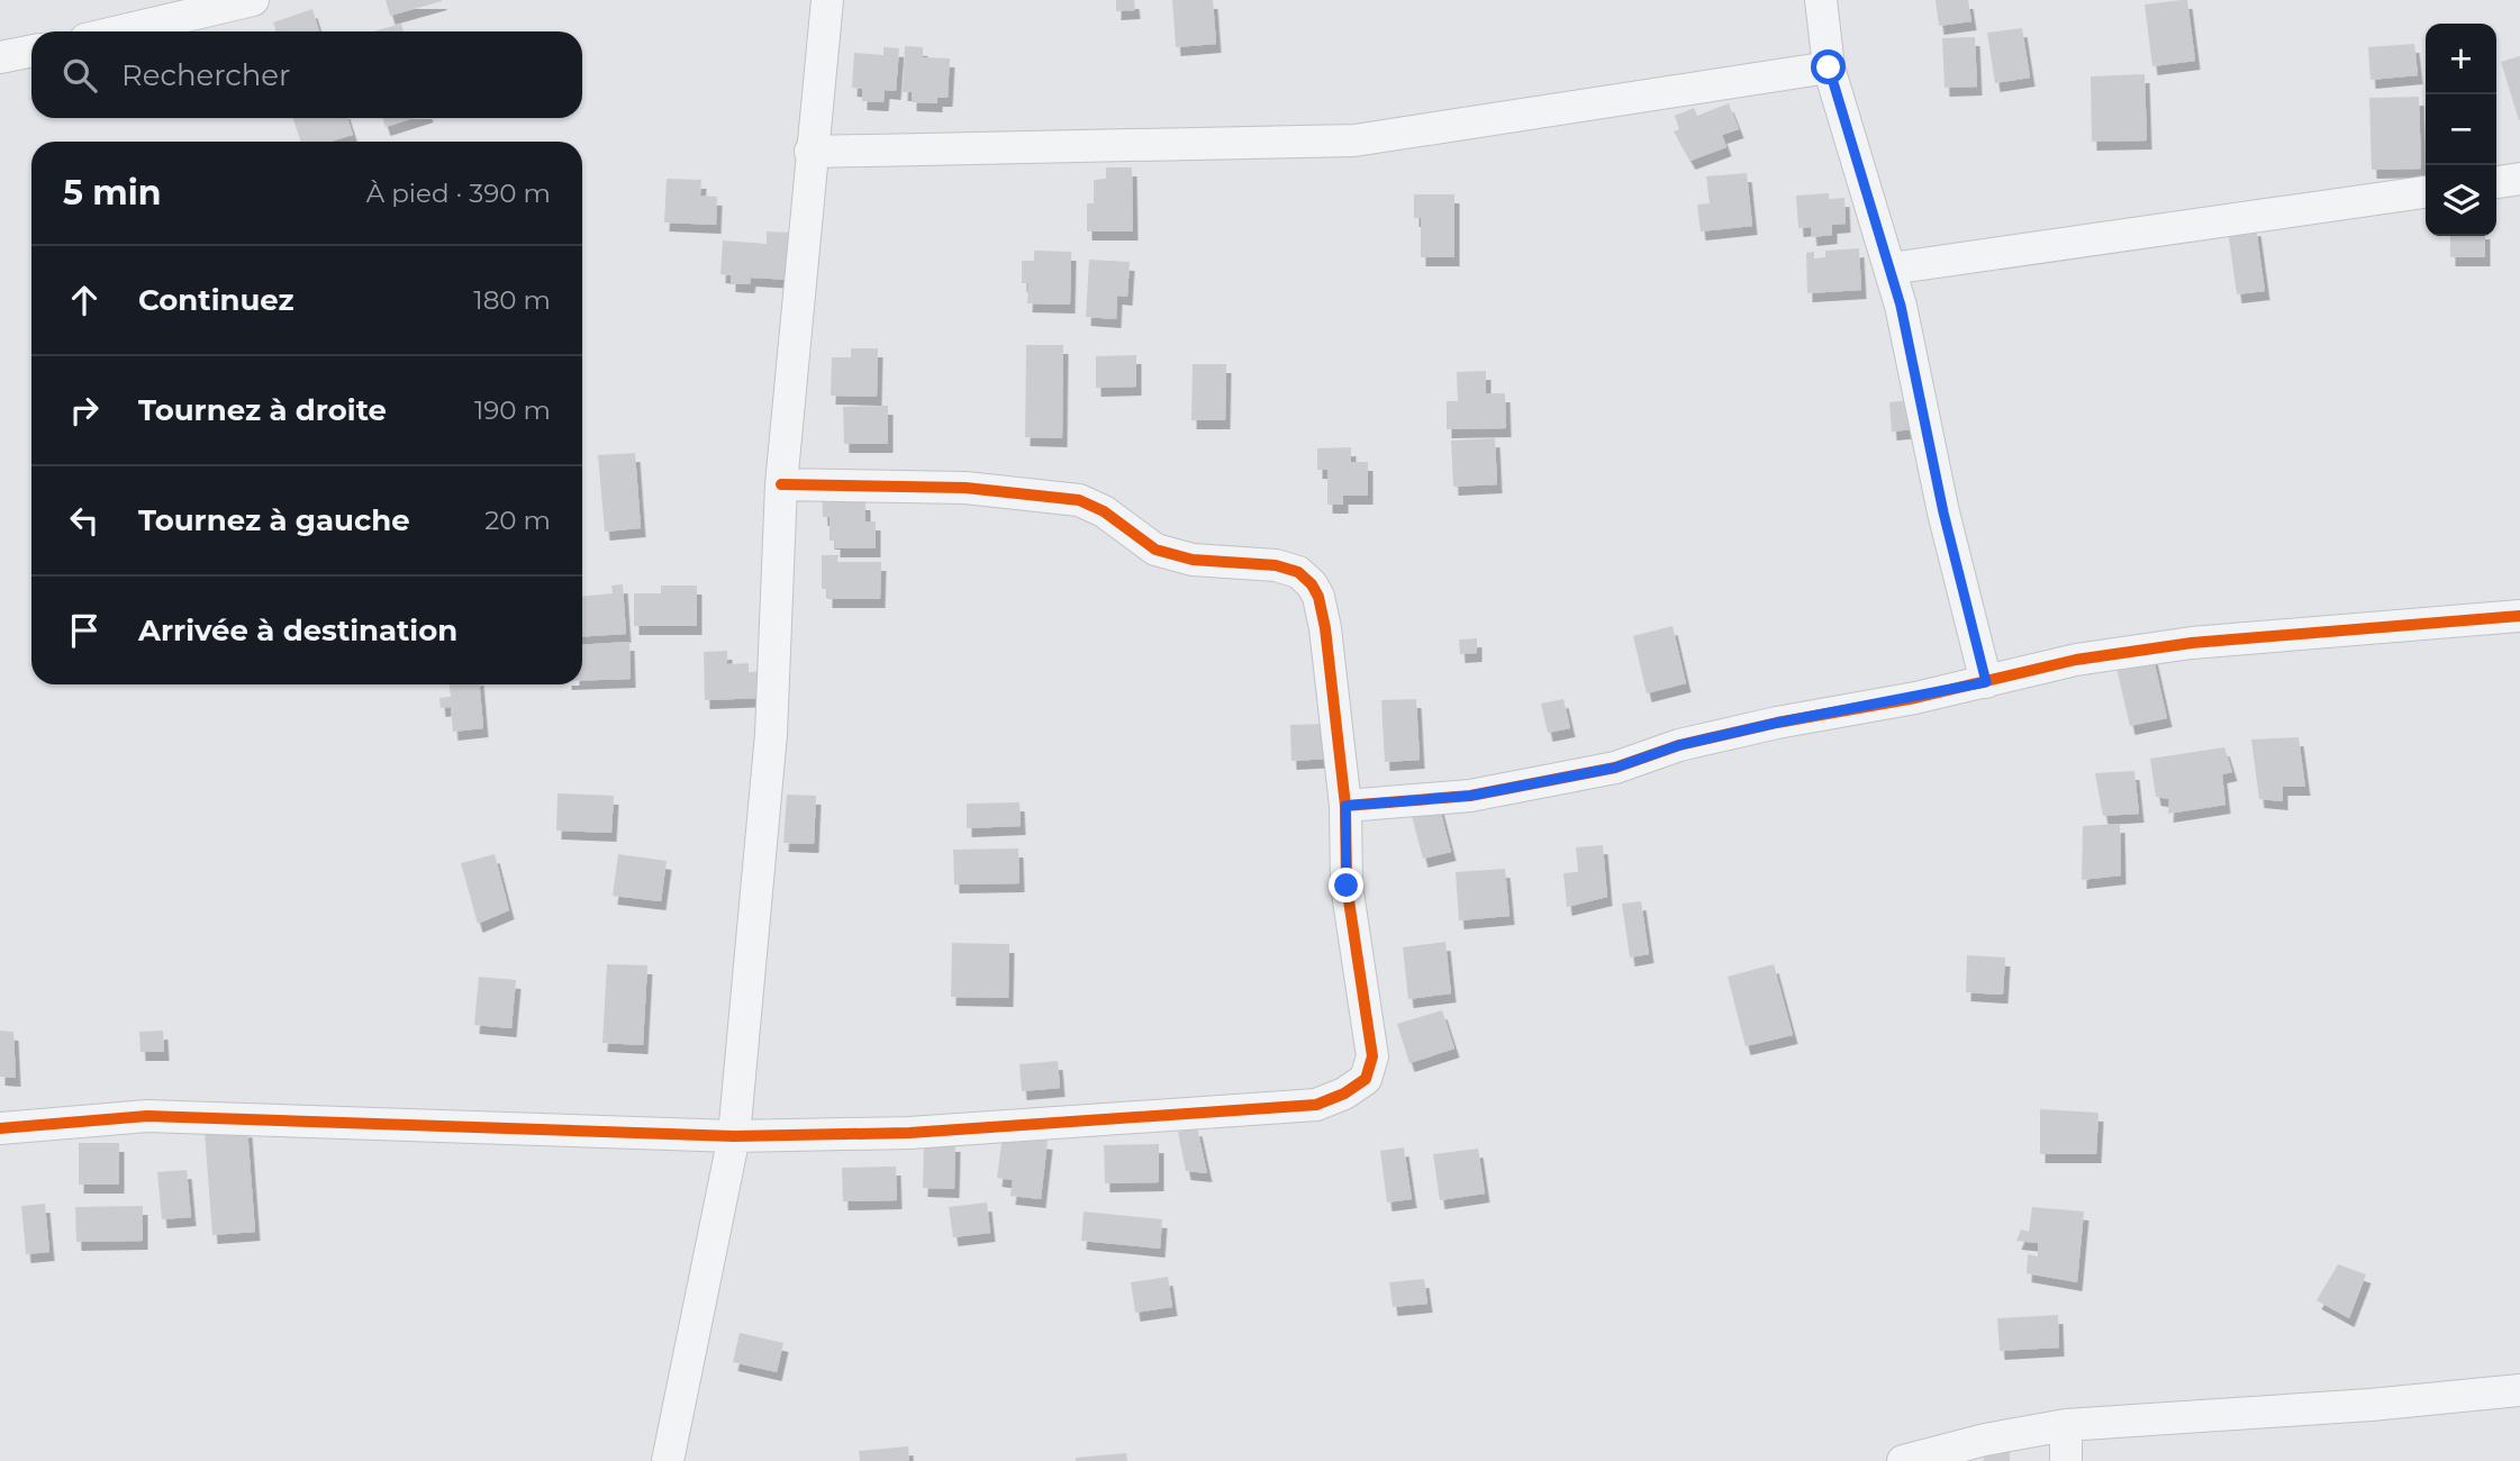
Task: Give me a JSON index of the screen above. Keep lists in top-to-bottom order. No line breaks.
{"page":{"map_buttons":["+","−"],"search":"Rechercher","heading":["5 min","À pied · 390 m"],"list":[["Continuez","180 m"],["Tournez à droite","190 m"],["Tournez à gauche","20 m"],"Arrivée à destination"]}}
